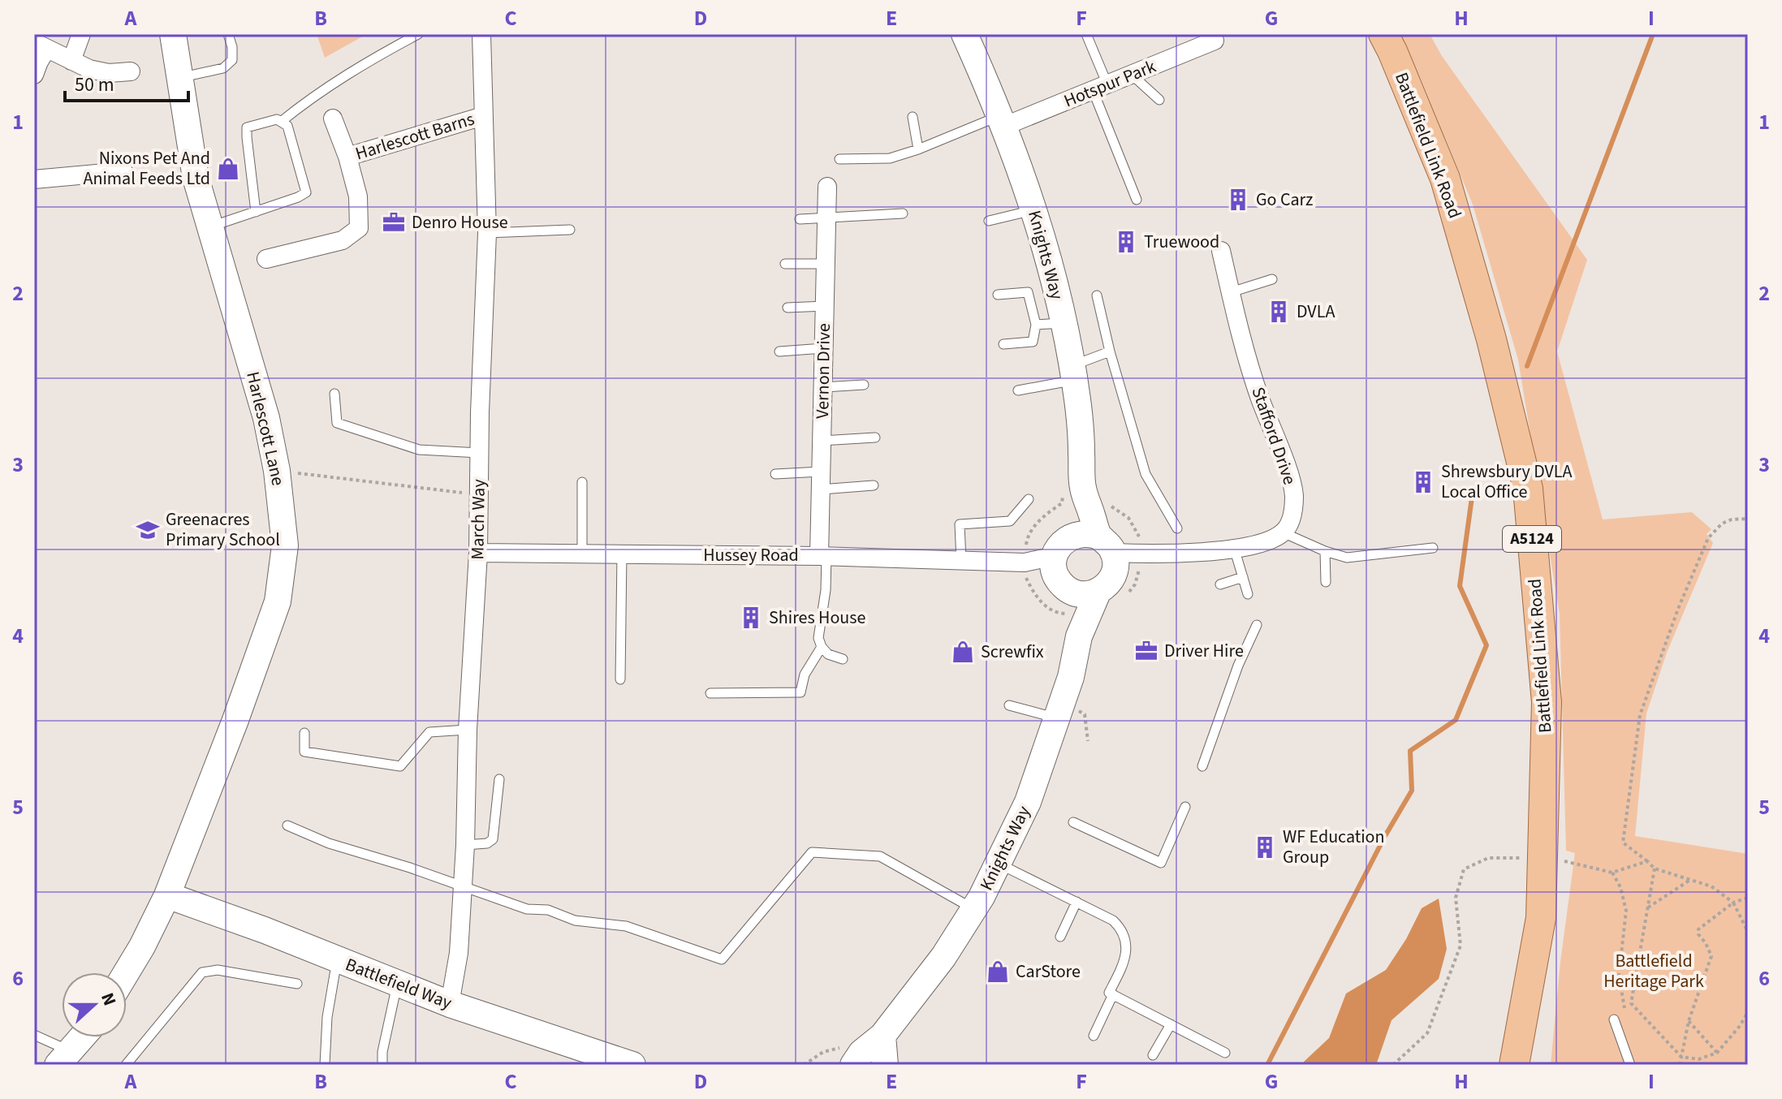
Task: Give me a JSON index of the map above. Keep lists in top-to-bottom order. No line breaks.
{"streets":{"main road":["Battlefield Link Road","A5124"],"street":["Hotspur Park","Harlescott Barns","Knights Way","Vernon Drive","Harlescott Lane","Stafford Drive","March Way","Hussey Road","Battlefield Way"]},"crossings":[["Hotspur Park","Knights Way"],["Harlescott Barns","March Way"],["Knights Way","Hussey Road"],["Vernon Drive","Hussey Road"],["Harlescott Lane","Battlefield Way"],["March Way","Hussey Road"],["March Way","Battlefield Way"]],"parks":["Battlefield Heritage Park"],"places":{"shop":["Nixons Pet And Animal Feeds Ltd","Screwfix","CarStore"],"building":["Go Carz","Truewood","DVLA","Shrewsbury DVLA Local Office","Shires House","WF Education Group"],"office":["Denro House","Driver Hire"],"school or university":["Greenacres Primary School"]},"scale_bar":"50 m","north":"right","grid":{"columns":["A","B","C","D","E","F","G","H","I"],"rows":["1","2","3","4","5","6"]}}
